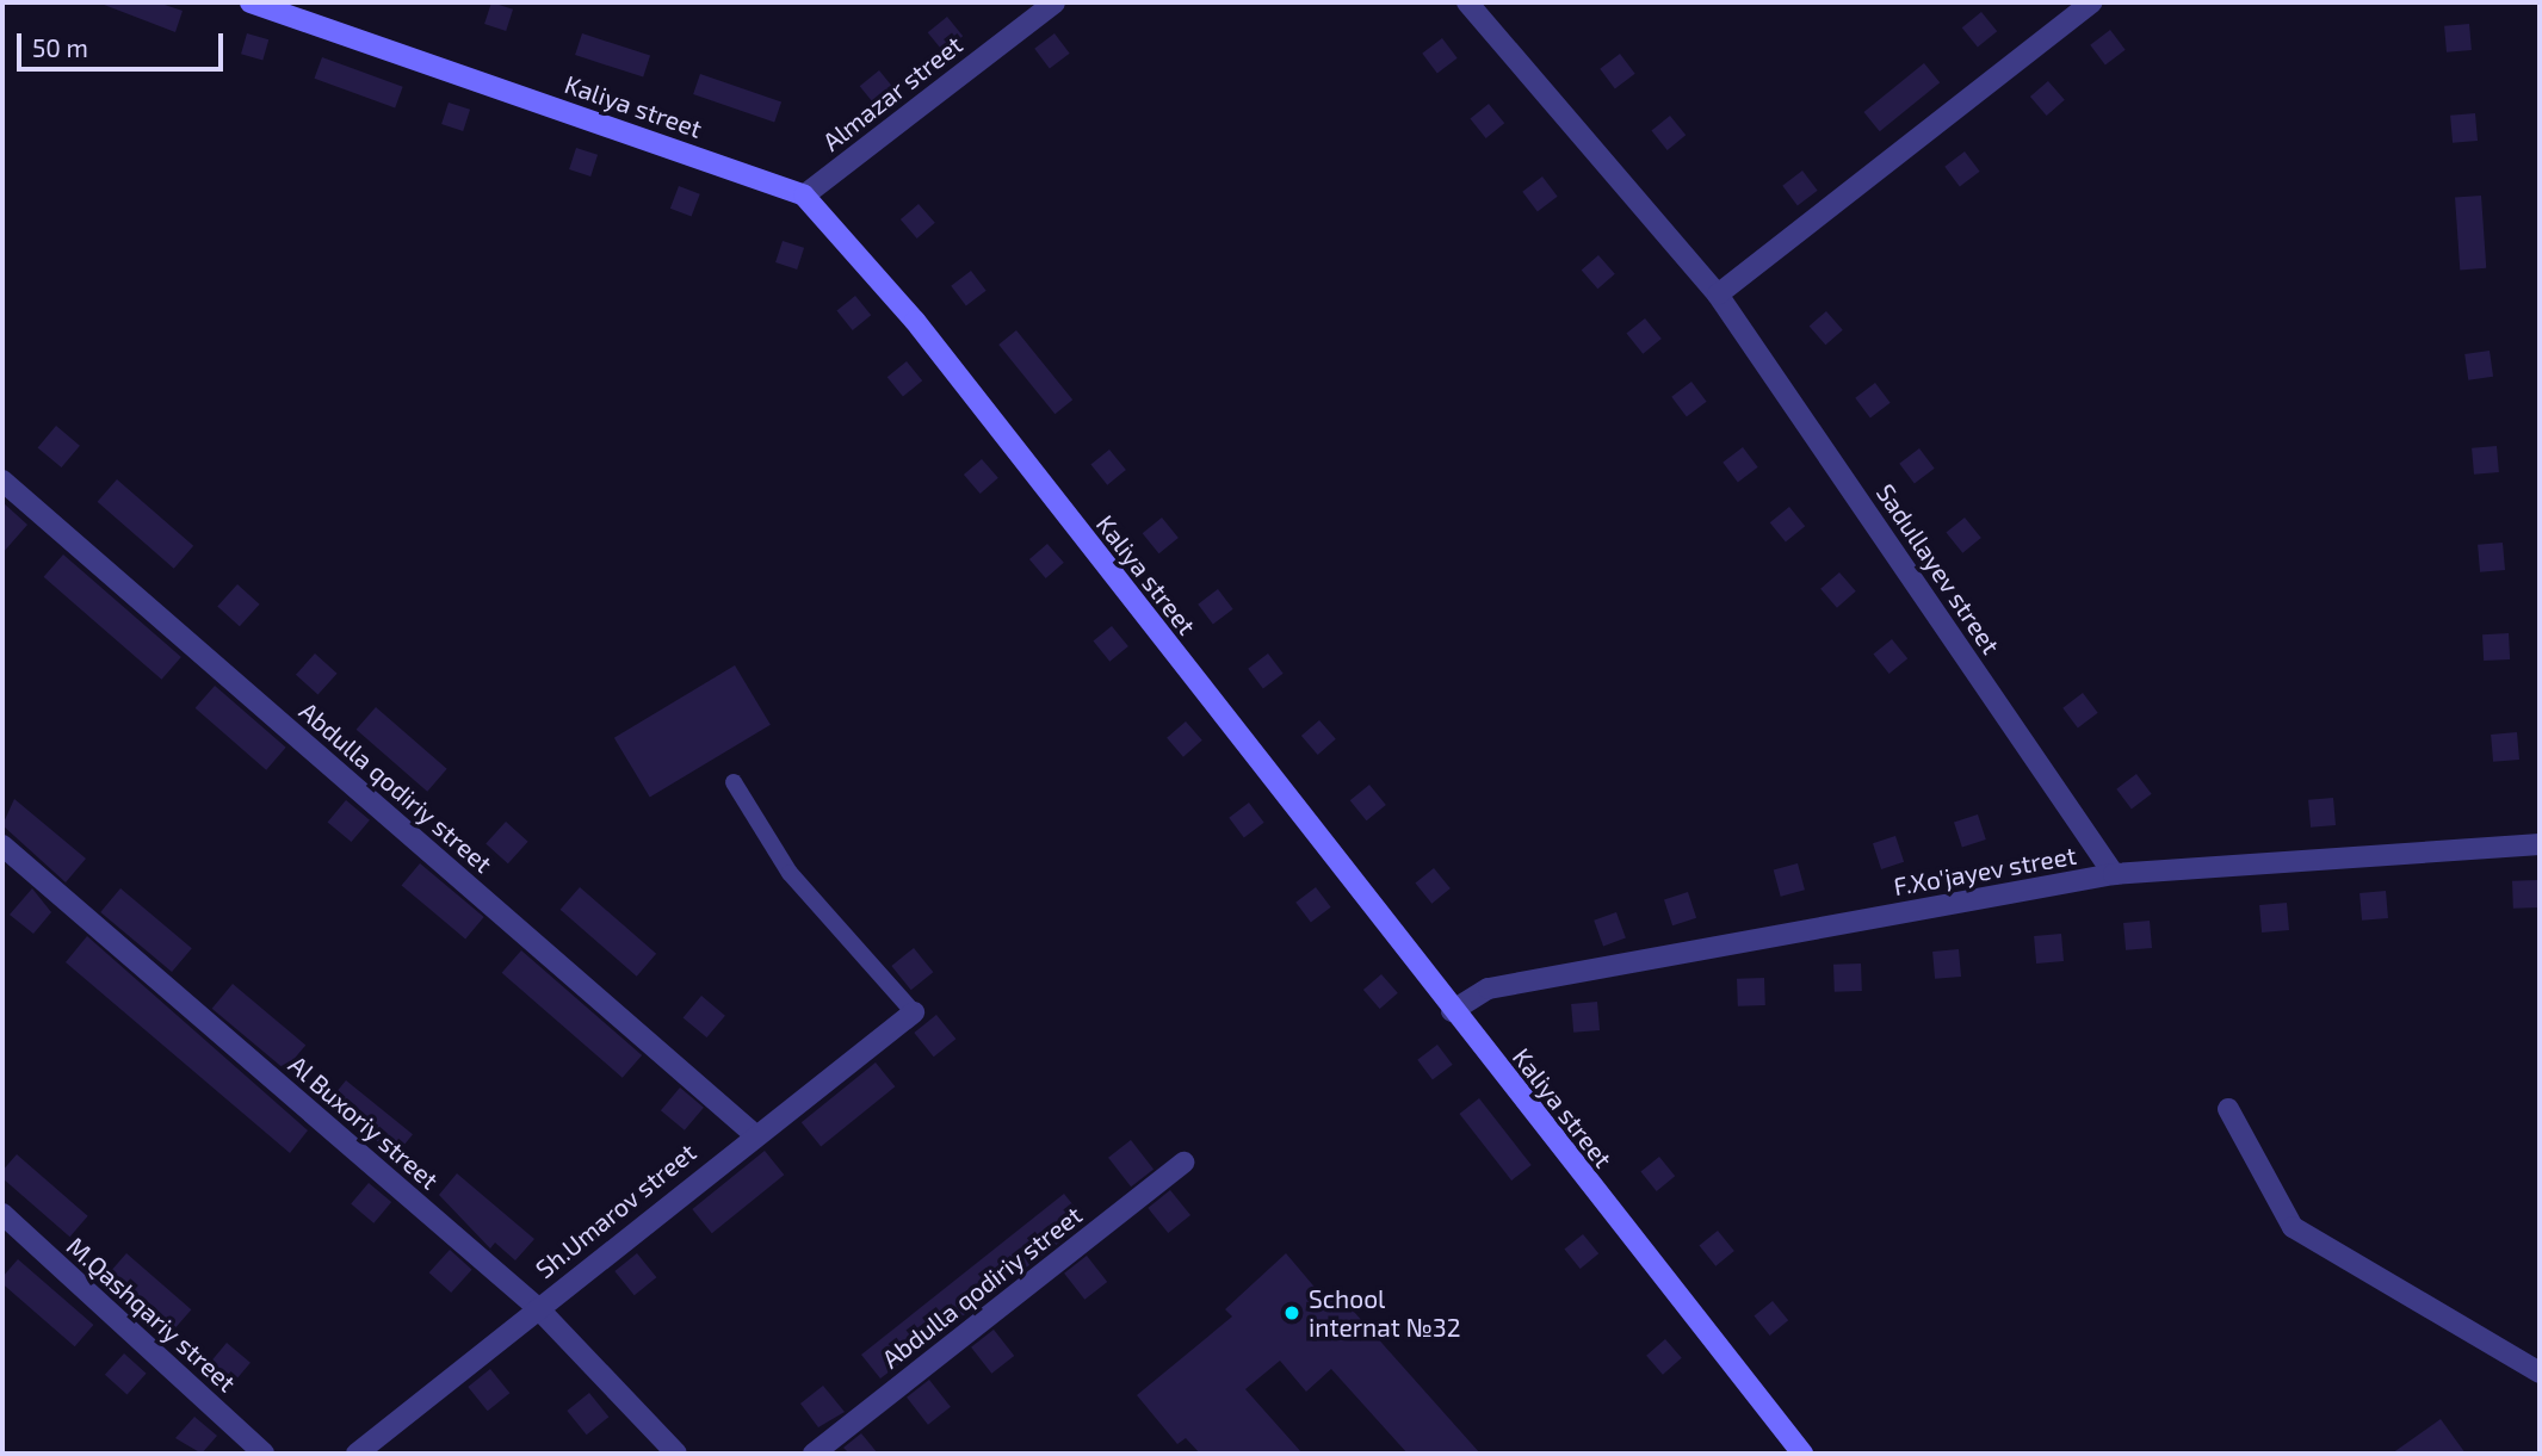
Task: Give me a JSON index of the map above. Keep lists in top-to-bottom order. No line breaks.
{"streets":{"main road":["Kaliya street"],"street":["Almazar street","Sadullayev street","Abdulla qodiriy street","F.Хo'jayev street","Al Buxoriy street","Sh.Umarov street","M.Qashqariy street"]},"crossings":[["Almazar street","Kaliya street"],["Kaliya street","F.Хo'jayev street"],["Sadullayev street","F.Хo'jayev street"],["Abdulla qodiriy street","Sh.Umarov street"],["Al Buxoriy street","Sh.Umarov street"]],"places":["School internat №32"],"scale_bar":"50 m"}
